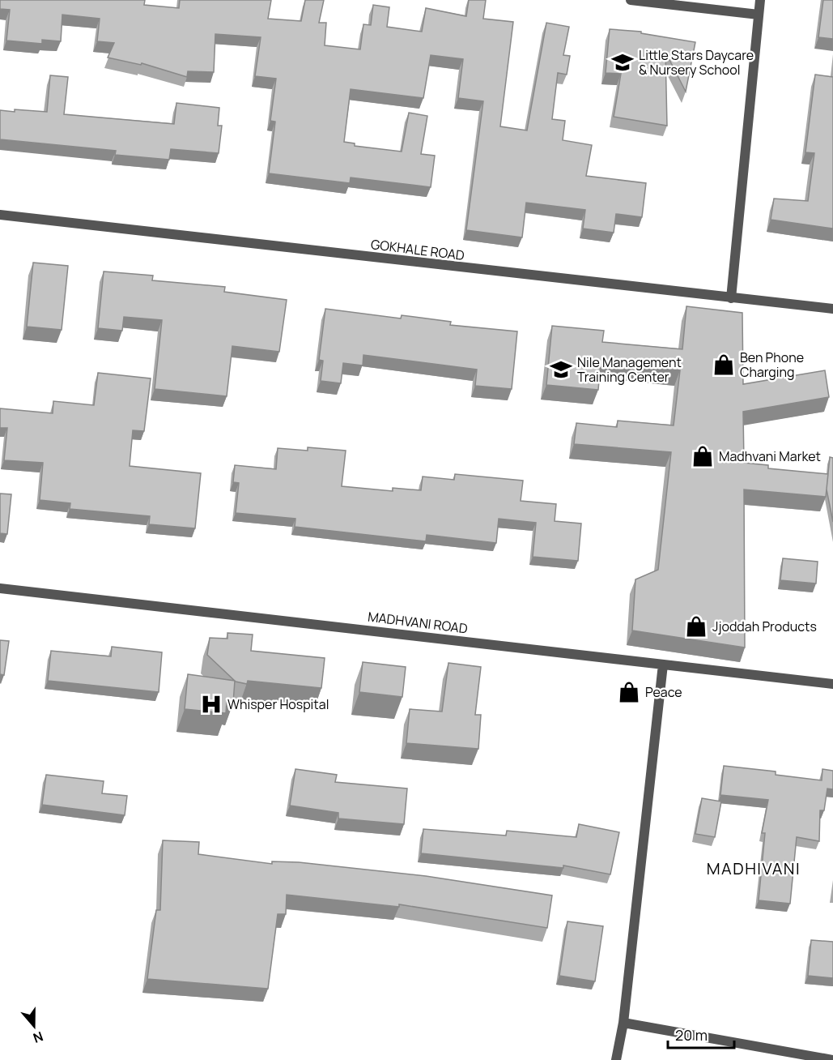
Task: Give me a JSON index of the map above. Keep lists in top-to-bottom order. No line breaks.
{"streets":{"street":["GOKHALE ROAD","MADHVANI ROAD"]},"districts":["MADHIVANI"],"places":{"school or university":["Little Stars Daycare & Nursery School","Nile Management Training Center"],"shop":["Ben Phone Charging","Madhvani Market","Jjoddah Products","Peace"],"hospital":["Whisper Hospital"]},"scale_bar":"20 m","north":"bottom"}
